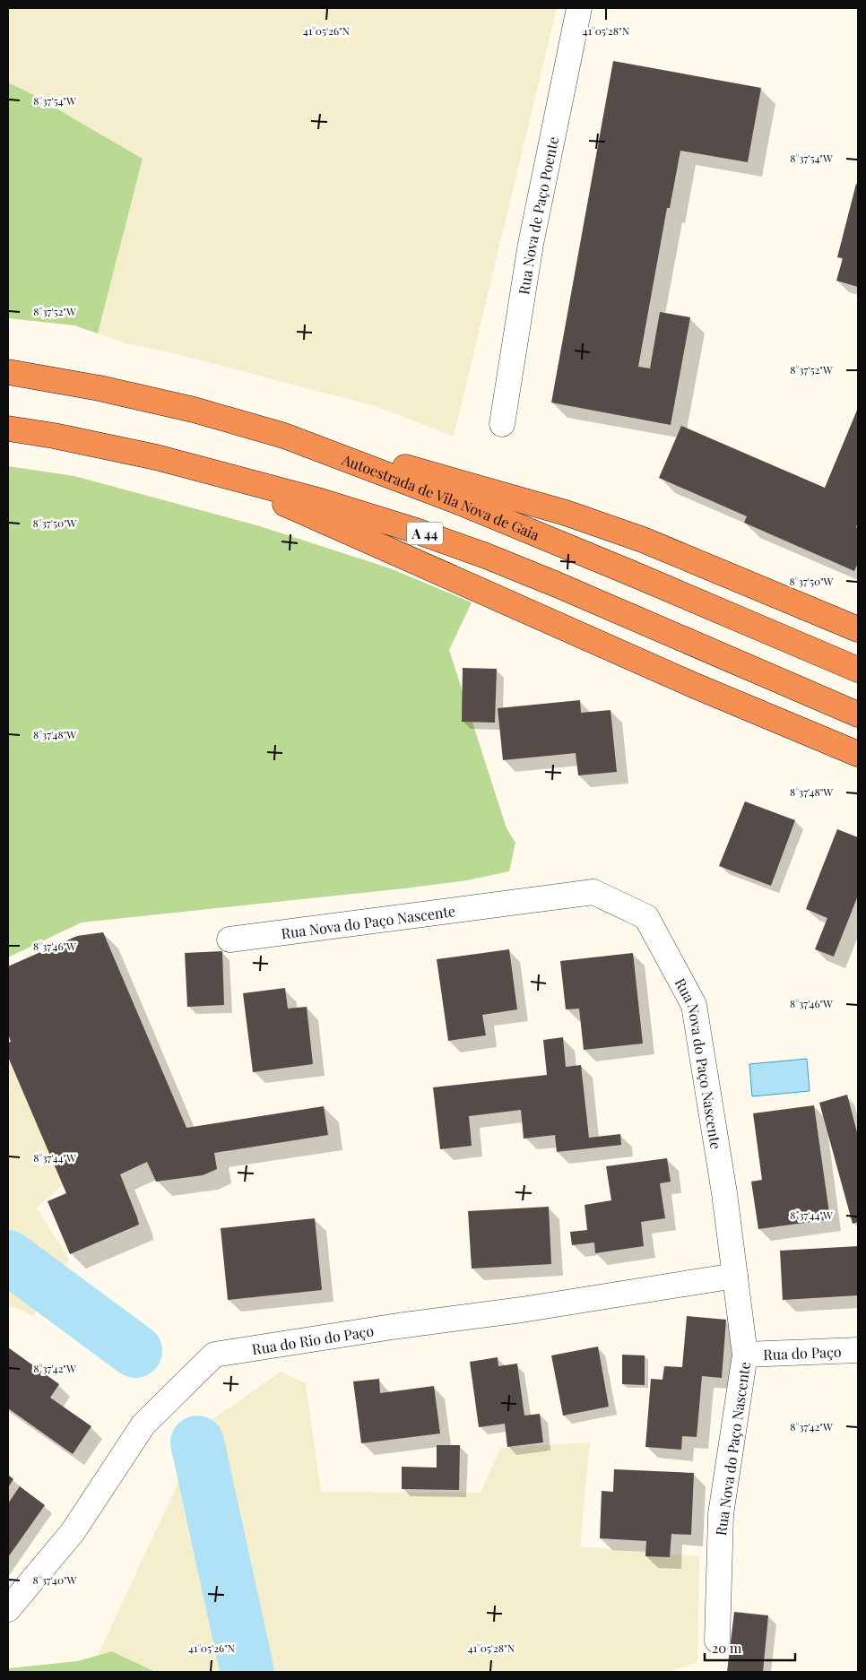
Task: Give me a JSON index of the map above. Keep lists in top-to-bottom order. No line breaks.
{"streets":{"highway":["Autoestrada de Vila Nova de Gaia","A 44"],"street":["Rua Nova de Paço Poente","Rua Nova do Paço Nascente","Rua do Rio do Paço","Rua do Paço"]},"crossings":[["Rua Nova do Paço Nascente","Rua do Rio do Paço"],["Rua Nova do Paço Nascente","Rua do Paço"]],"scale_bar":"20 m","coordinates":["41°05'26\"N","41°05'28\"N","8°37'54\"W","8°37'52\"W","8°37'50\"W","8°37'48\"W","8°37'46\"W","8°37'44\"W","8°37'42\"W","8°37'40\"W"]}
